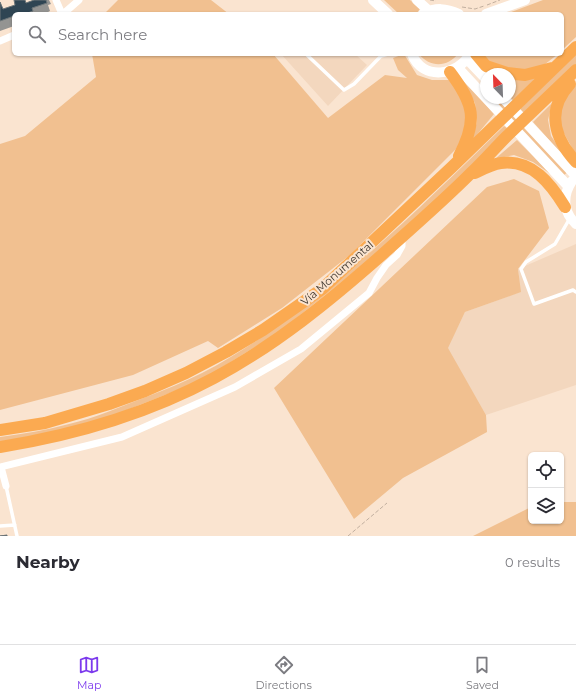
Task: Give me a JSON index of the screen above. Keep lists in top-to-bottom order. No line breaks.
{"streets":{"highway":["Vía Monumental"]},"north":"top left","page":{"search":"Search here","heading":["Nearby","0 results"],"nav":["Map","Directions","Saved"]}}
